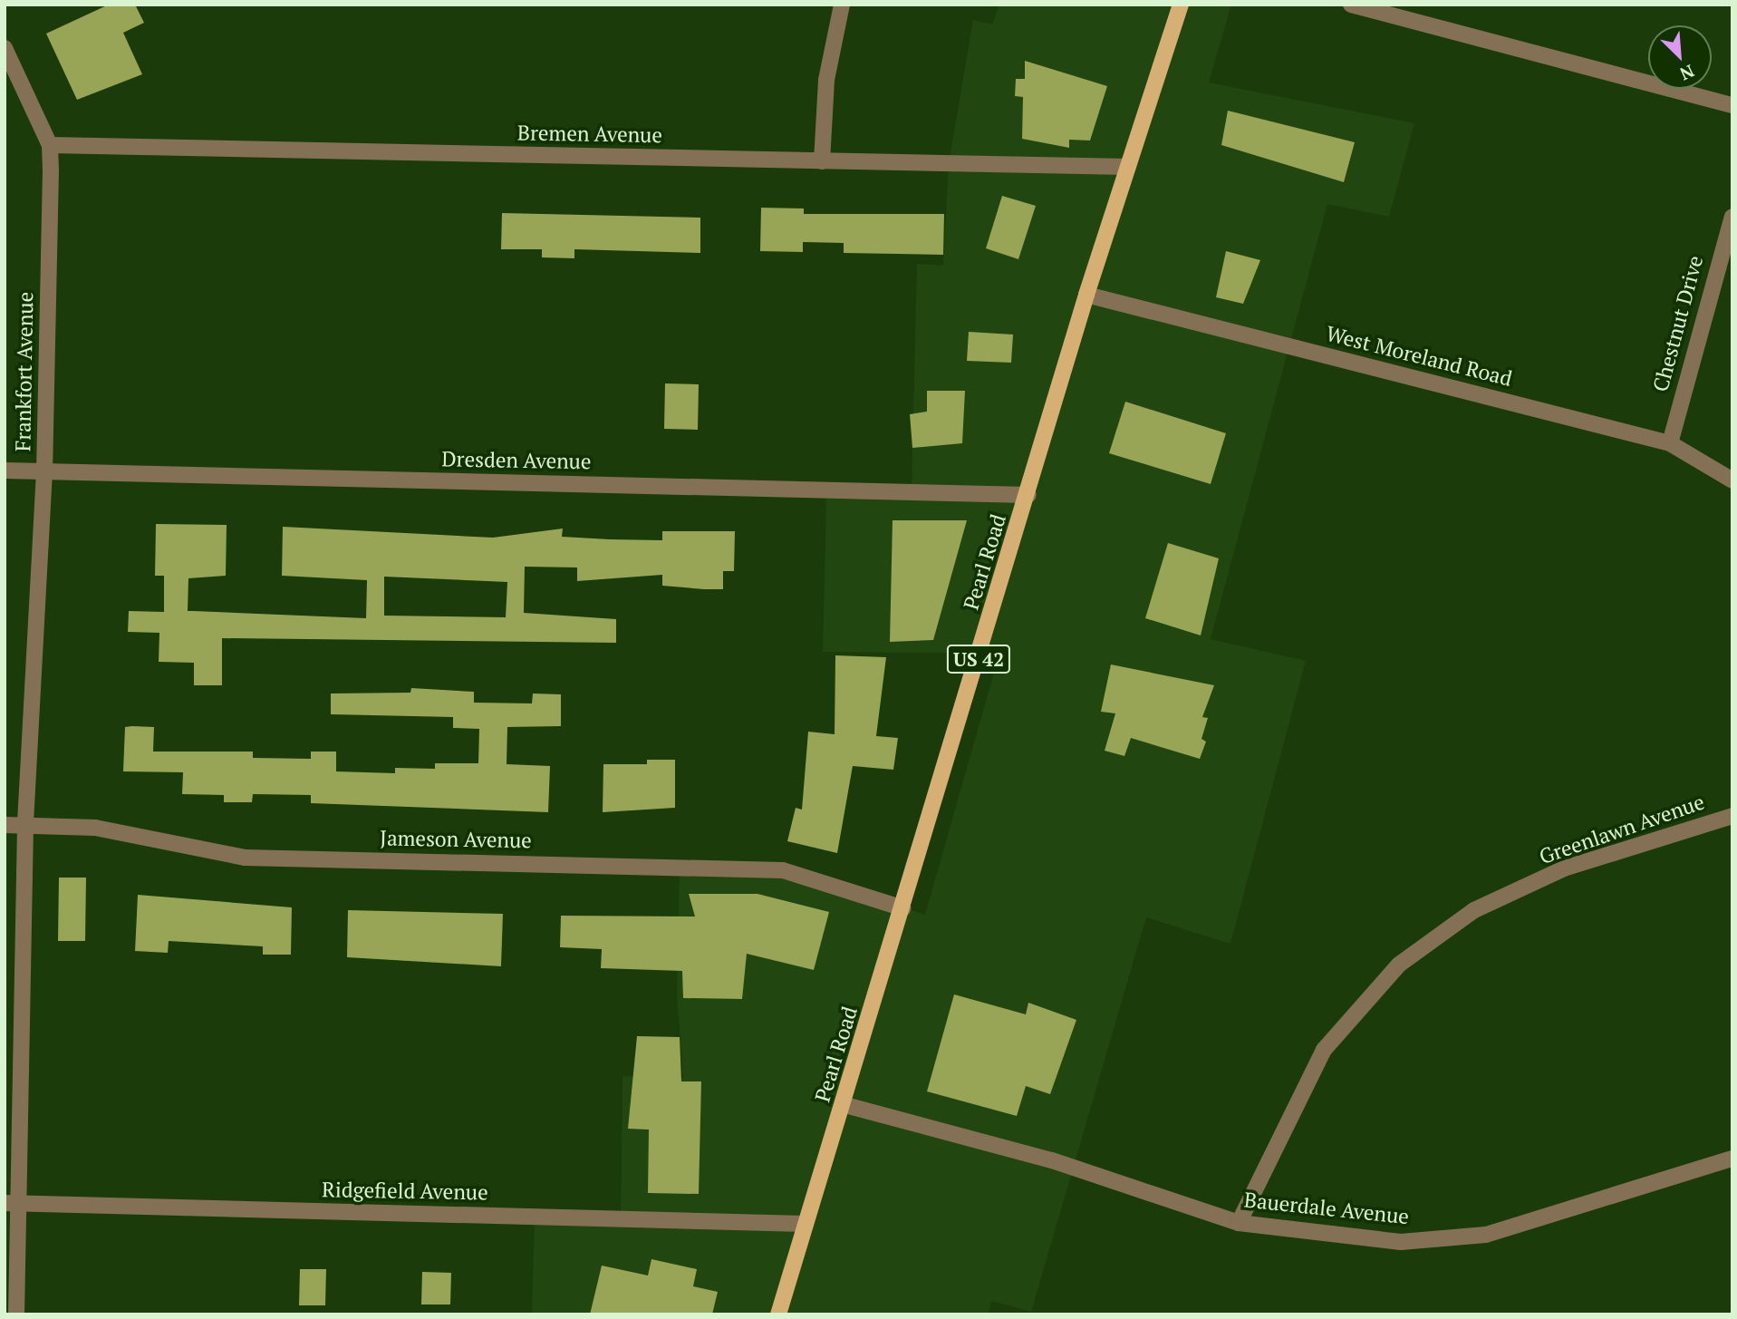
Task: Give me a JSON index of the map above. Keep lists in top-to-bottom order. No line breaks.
{"streets":{"main road":["Pearl Road","US 42"],"street":["Bremen Avenue","Chestnut Drive","West Moreland Road","Frankfort Avenue","Dresden Avenue","Greenlawn Avenue","Jameson Avenue","Ridgefield Avenue","Bauerdale Avenue"]},"crossings":[["Bremen Avenue","Frankfort Avenue"],["Bremen Avenue","Pearl Road"],["Chestnut Drive","West Moreland Road"],["West Moreland Road","Pearl Road"],["Frankfort Avenue","Dresden Avenue"],["Frankfort Avenue","Jameson Avenue"],["Frankfort Avenue","Ridgefield Avenue"],["Dresden Avenue","Pearl Road"],["Pearl Road","Jameson Avenue"],["Pearl Road","Ridgefield Avenue"],["Pearl Road","Bauerdale Avenue"],["Greenlawn Avenue","Bauerdale Avenue"]],"north":"bottom right"}
